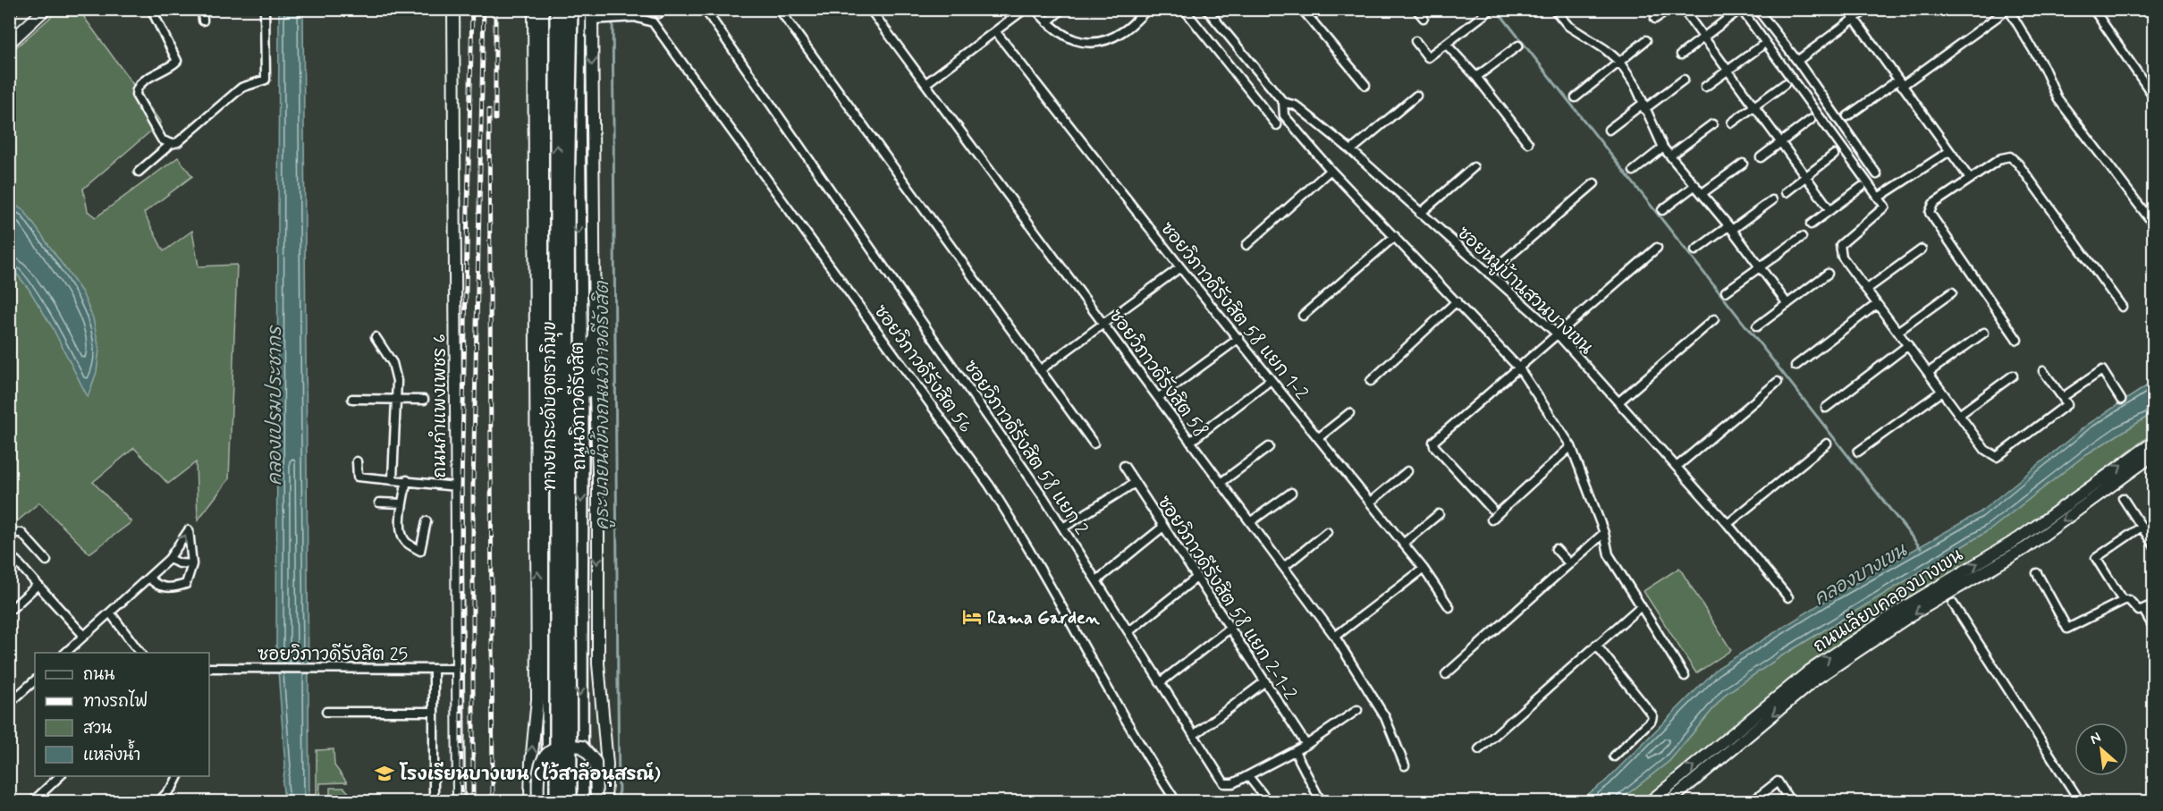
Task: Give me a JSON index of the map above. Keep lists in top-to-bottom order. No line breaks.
{"streets":{"highway":["ทางยกระดับอุตราภิมุข","ถนนวิภาวดีรังสิต"],"main road":["ถนนกำแพงเพชร 6","ถนนเลียบคลองบางเขน"],"street":["ซอยหมู่บ้านสวนบางเขน","ซอยวิภาวดีรังสิต 58 แยก 1-2","ซอยวิภาวดีรังสิต 56","ซอยวิภาวดีรังสิต 58","ซอยวิภาวดีรังสิต 58 แยก 2","ซอยวิภาวดีรังสิต 58 แยก 2-1-2","ซอยวิภาวดีรังสิต 25"]},"crossings":[["ซอยวิภาวดีรังสิต 56","ถนนวิภาวดีรังสิต"],["ถนนกำแพงเพชร 6","ซอยวิภาวดีรังสิต 25"],["ซอยวิภาวดีรังสิต 58 แยก 2","ซอยวิภาวดีรังสิต 58 แยก 2-1-2"]],"water":["คลองเปรมประชากร","คูระบายน้ำข้างถนนวิภาวดีรังสิต","คลองบางเขน"],"places":{"hotel":["Rama Garden"],"school or university":["โรงเรียนบางเขน (ไว้สาลีอนุสรณ์)"]},"legend":["ถนน","ทางรถไฟ","สวน","แหล่งน้ำ"],"north":"top left"}
